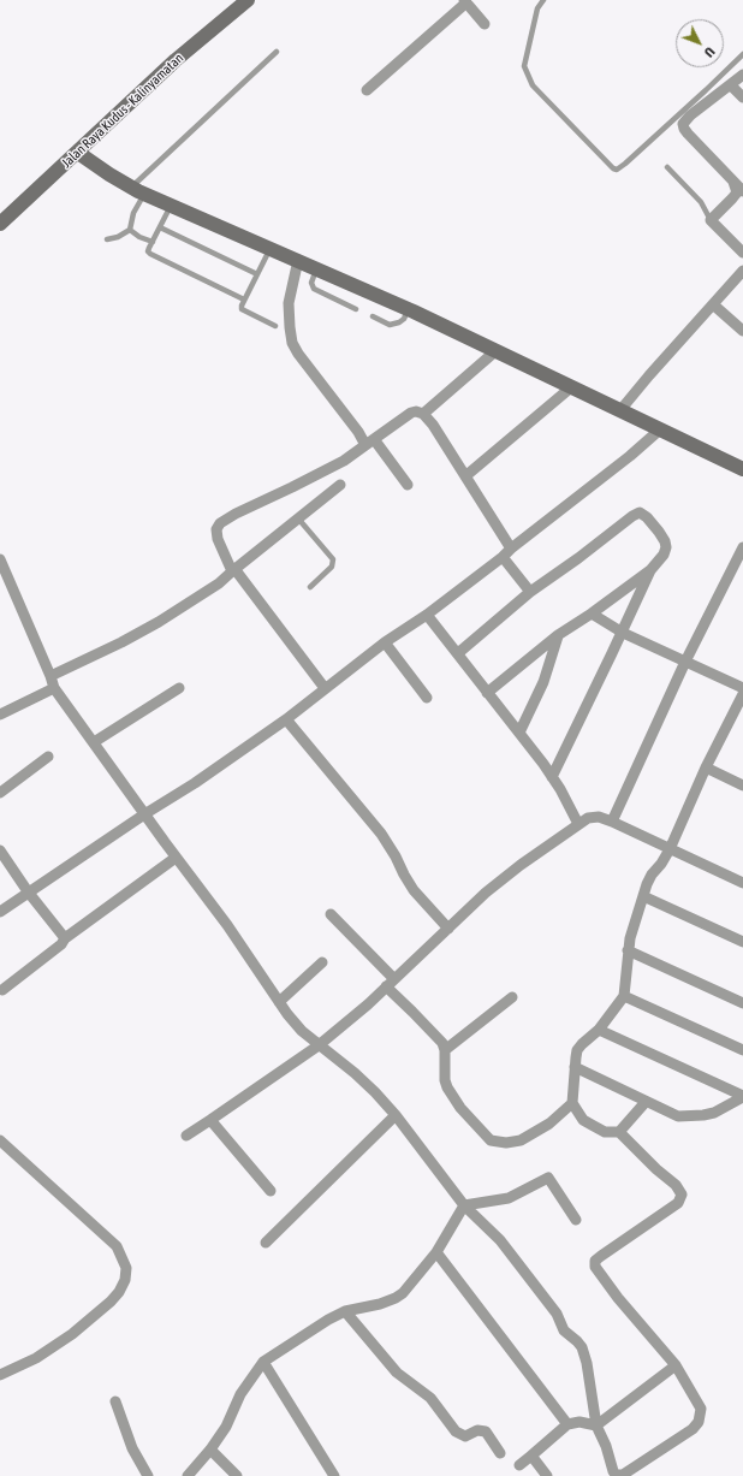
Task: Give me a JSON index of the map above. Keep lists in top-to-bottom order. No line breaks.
{"streets":{"street":["Jalan Raya Kudus - Kalinyamatan"]},"north":"bottom right"}
